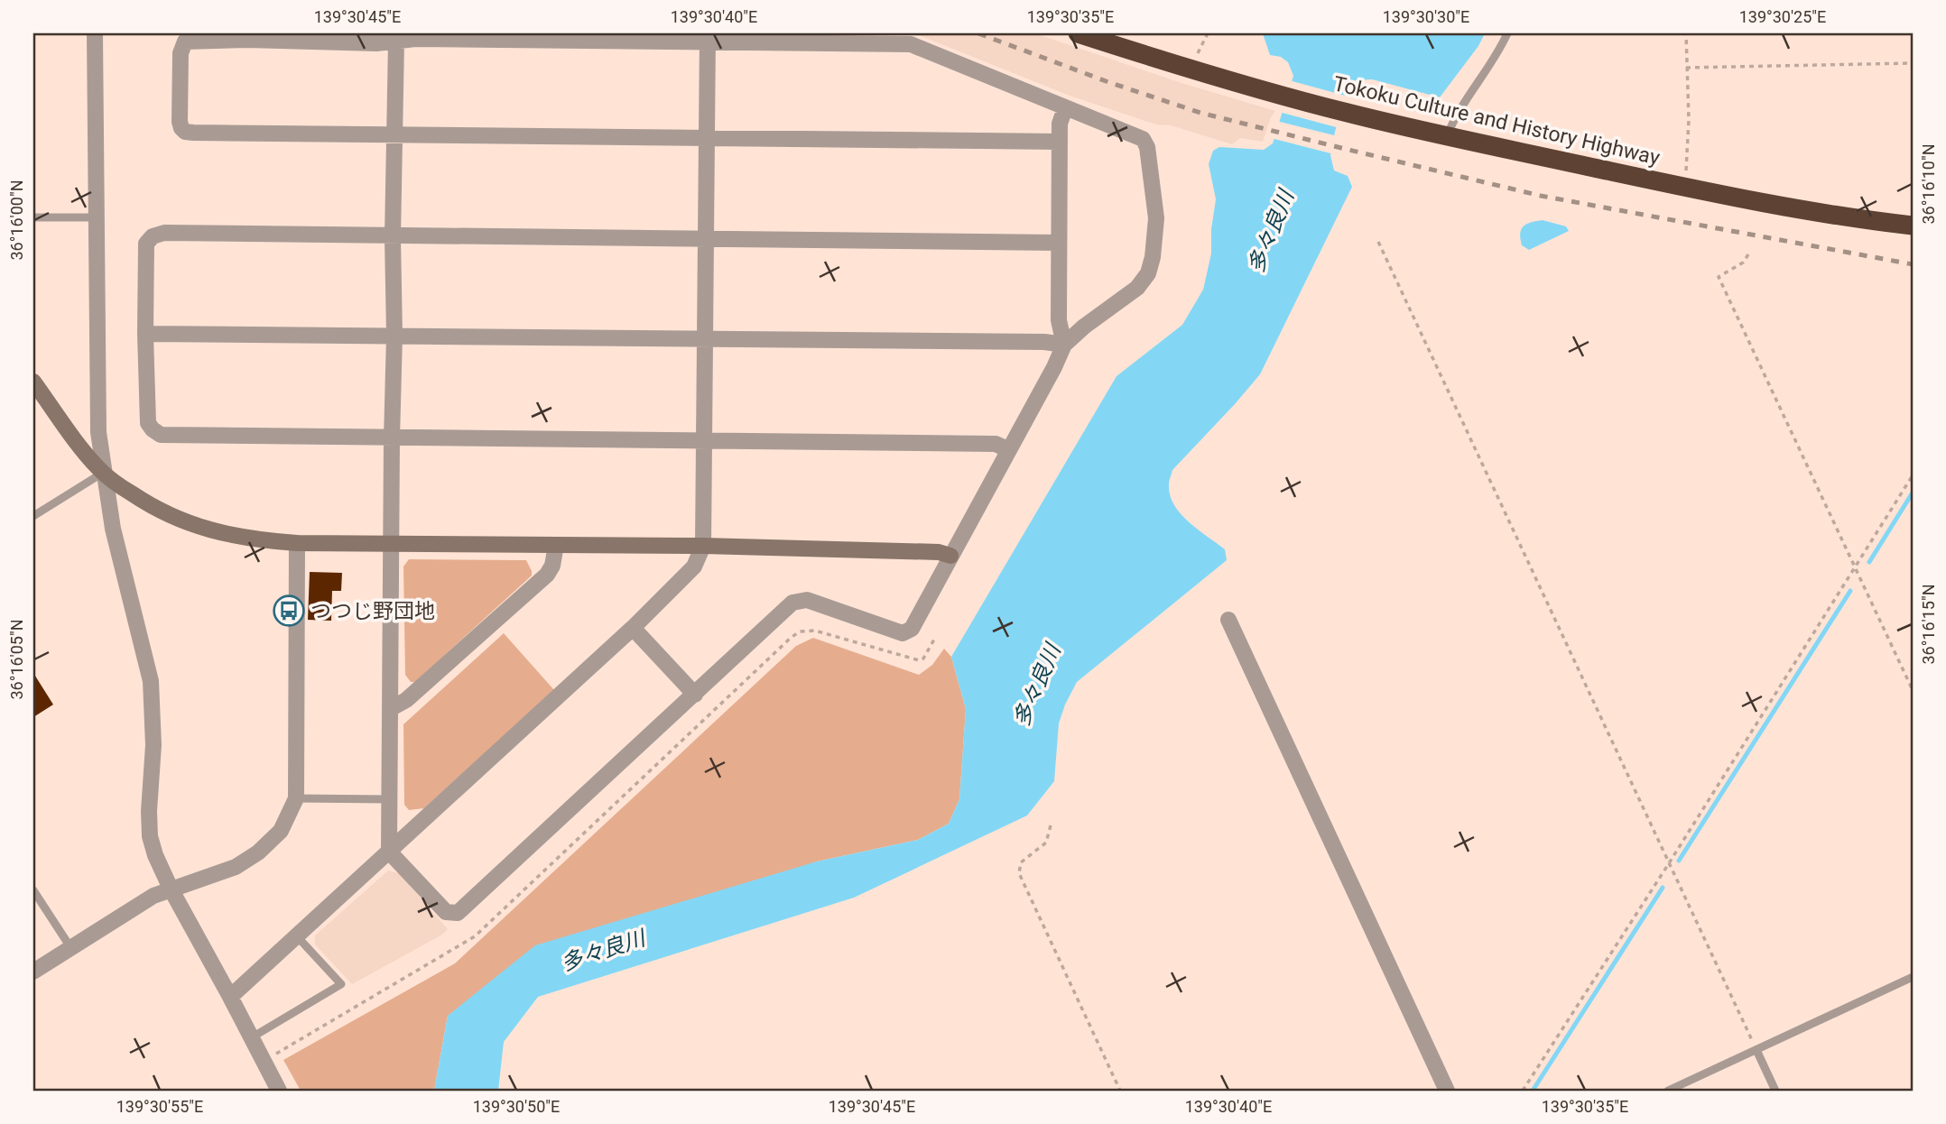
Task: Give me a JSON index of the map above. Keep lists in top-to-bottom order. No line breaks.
{"streets":{"highway":["Tokoku Culture and History Highway"]},"water":["多々良川"],"places":{"bus stop":["つつじ野団地"]},"coordinates":["139°30'45\"E","139°30'40\"E","139°30'35\"E","139°30'30\"E","139°30'25\"E","36°16'10\"N","36°16'00\"N","36°16'15\"N","36°16'05\"N","139°30'55\"E","139°30'50\"E"]}
